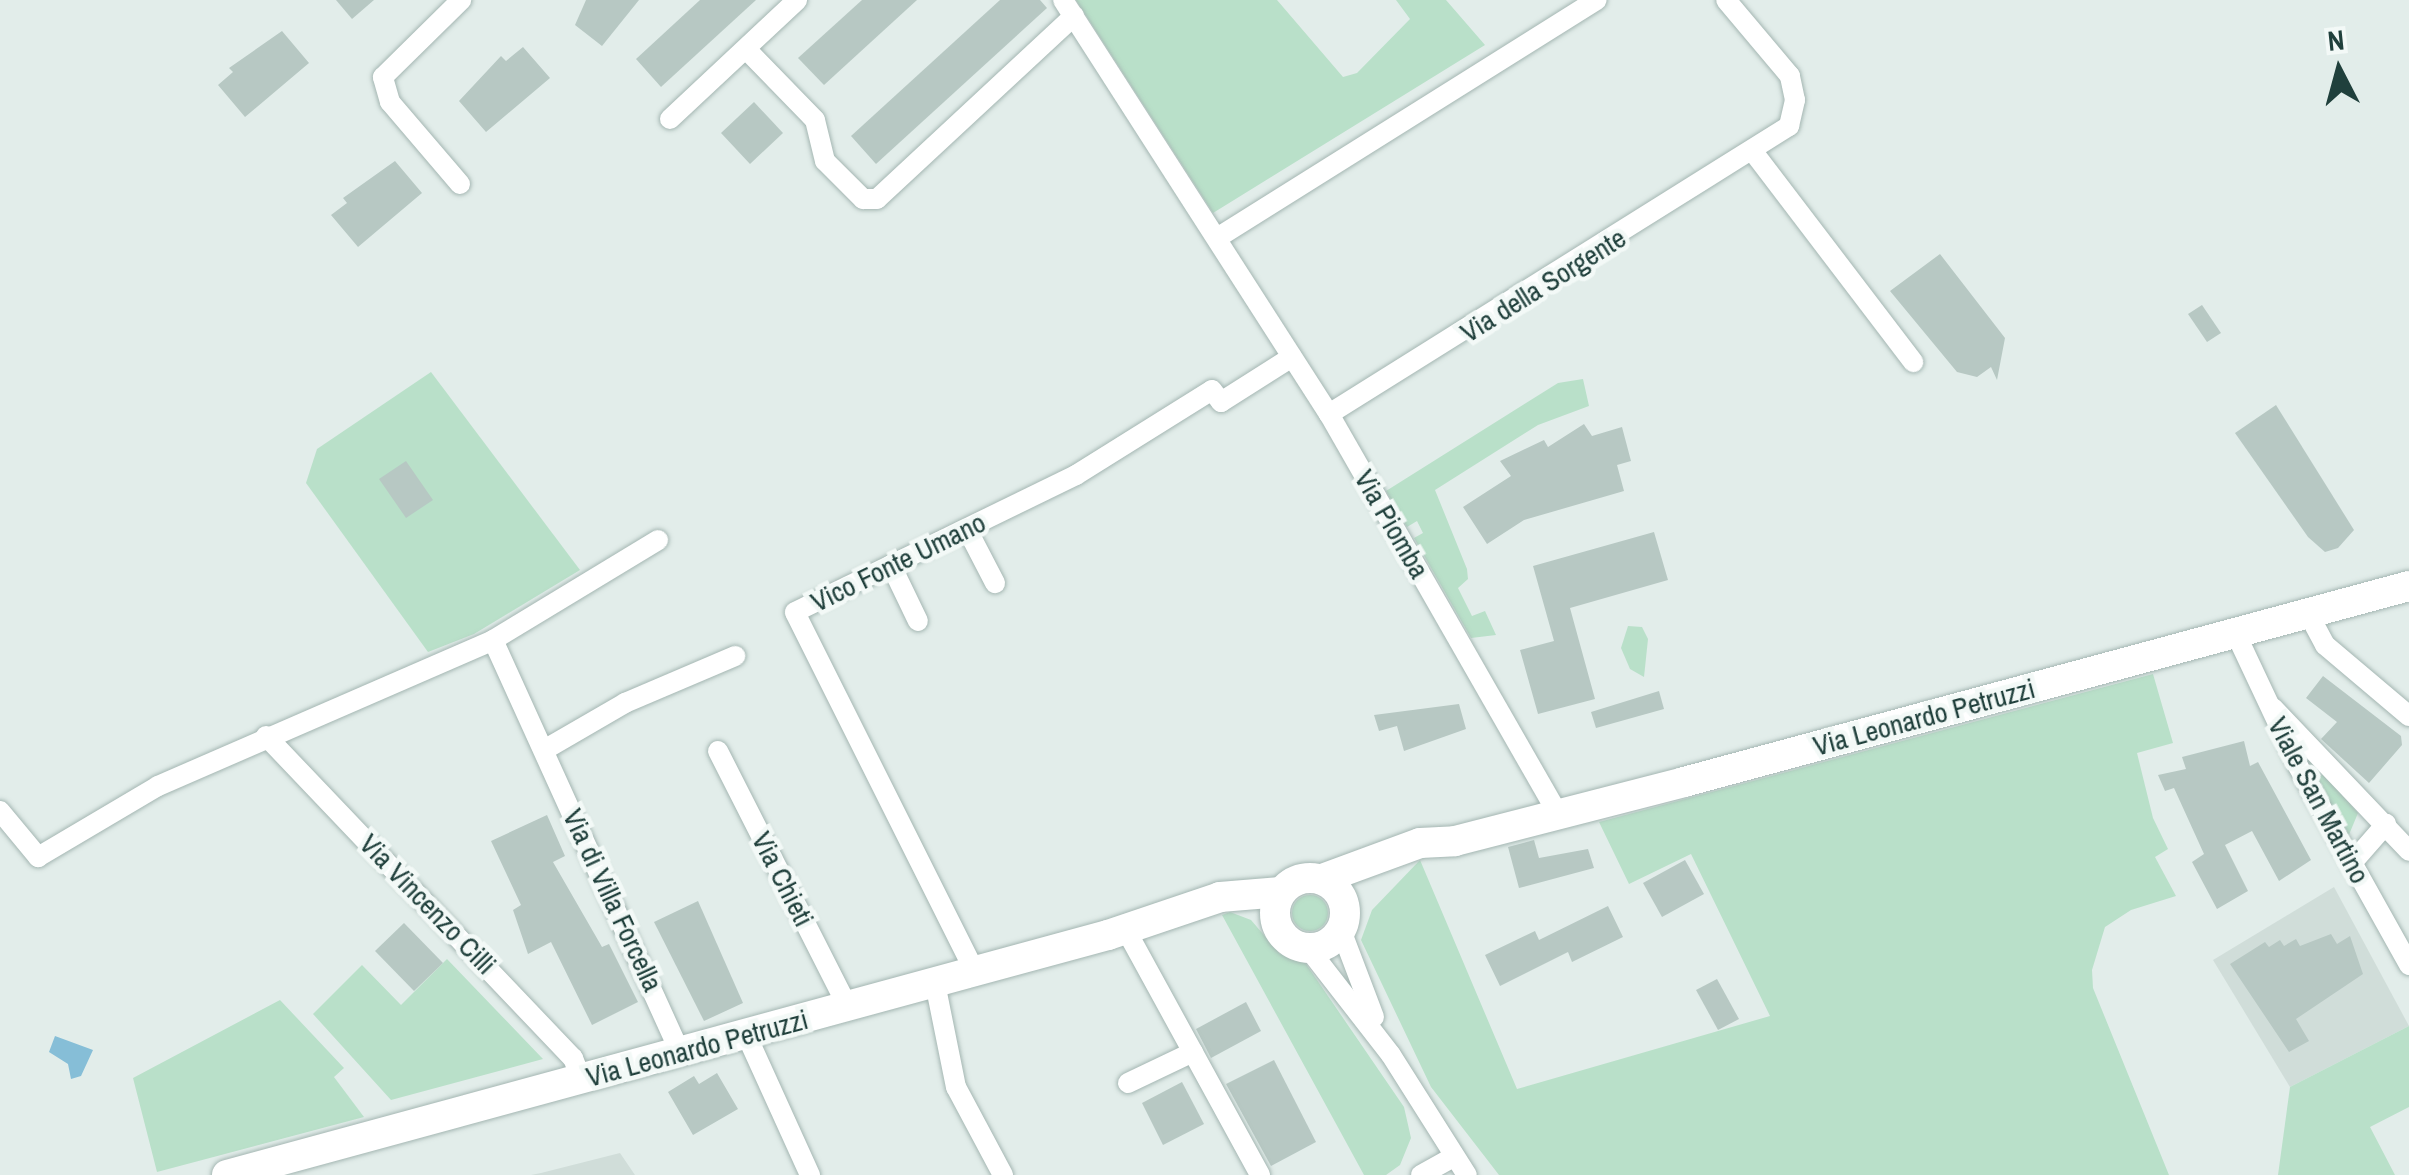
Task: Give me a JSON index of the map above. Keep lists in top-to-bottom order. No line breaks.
{"streets":{"main road":["Via Leonardo Petruzzi"],"street":["Via della Sorgente","Via Piomba","Vico Fonte Umano","Viale San Martino","Via Chieti","Via di Villa Forcella","Via Vincenzo Cilli"]},"crossings":[["Via della Sorgente","Via Piomba"],["Via Piomba","Vico Fonte Umano"],["Via Piomba","Via Leonardo Petruzzi"],["Vico Fonte Umano","Via Leonardo Petruzzi"],["Via Leonardo Petruzzi","Viale San Martino"],["Via Leonardo Petruzzi","Via Chieti"],["Via Leonardo Petruzzi","Via di Villa Forcella"],["Via Leonardo Petruzzi","Via Vincenzo Cilli"]],"north":"top"}
